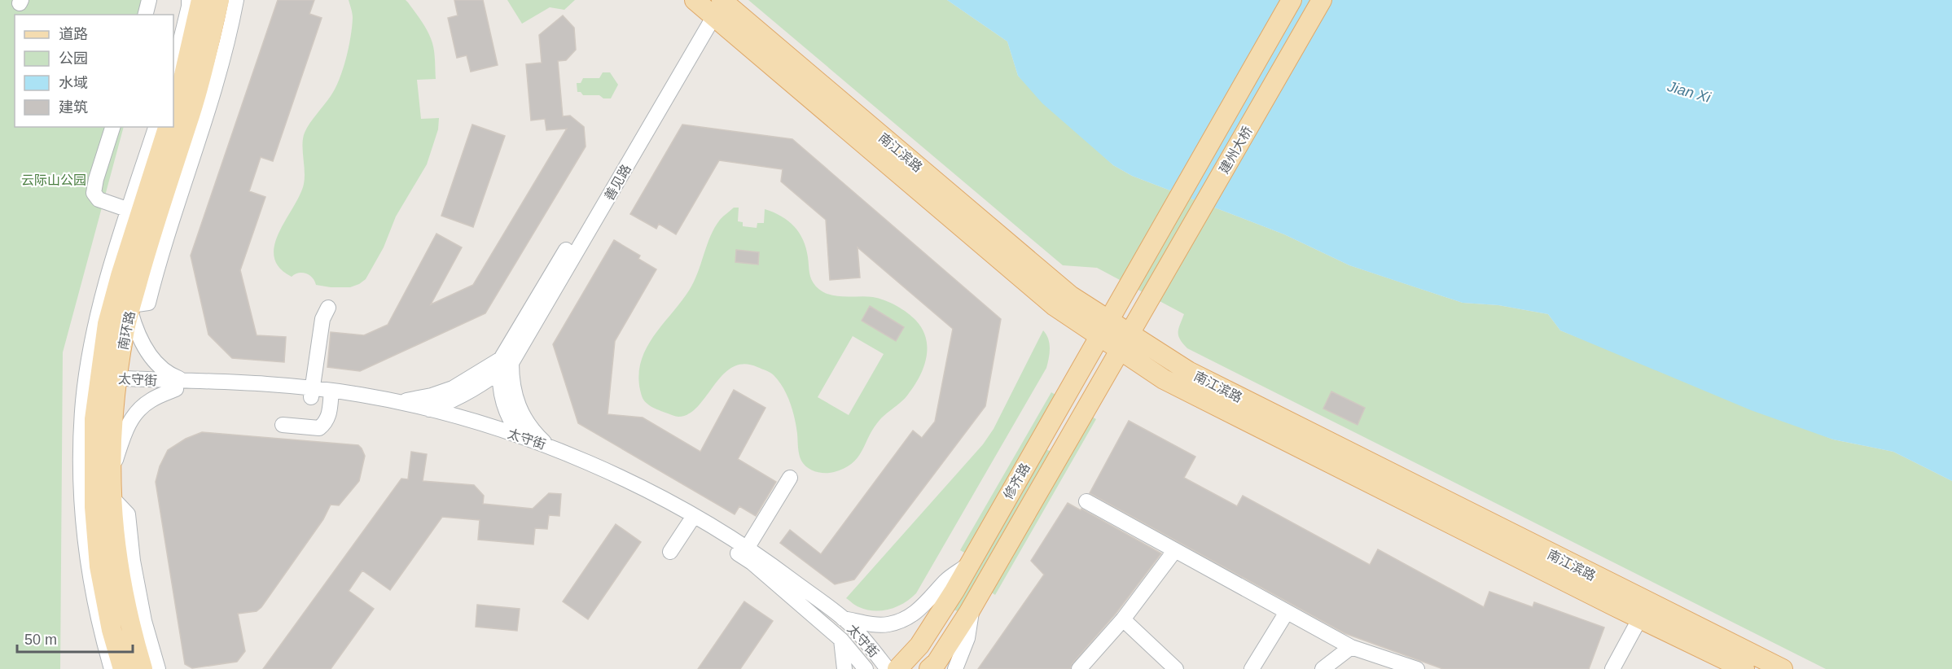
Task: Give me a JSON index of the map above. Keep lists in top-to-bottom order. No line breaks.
{"streets":{"main road":["建州大桥","南江滨路","南环路","修齐路"],"street":["善见路","太守街"]},"crossings":[["建州大桥","修齐路"],["南江滨路","善见路"],["南江滨路","修齐路"],["南环路","太守街"]],"water":["Jian Xi"],"parks":["云际山公园"],"legend":["道路","公园","水域","建筑"],"scale_bar":"50 m"}
